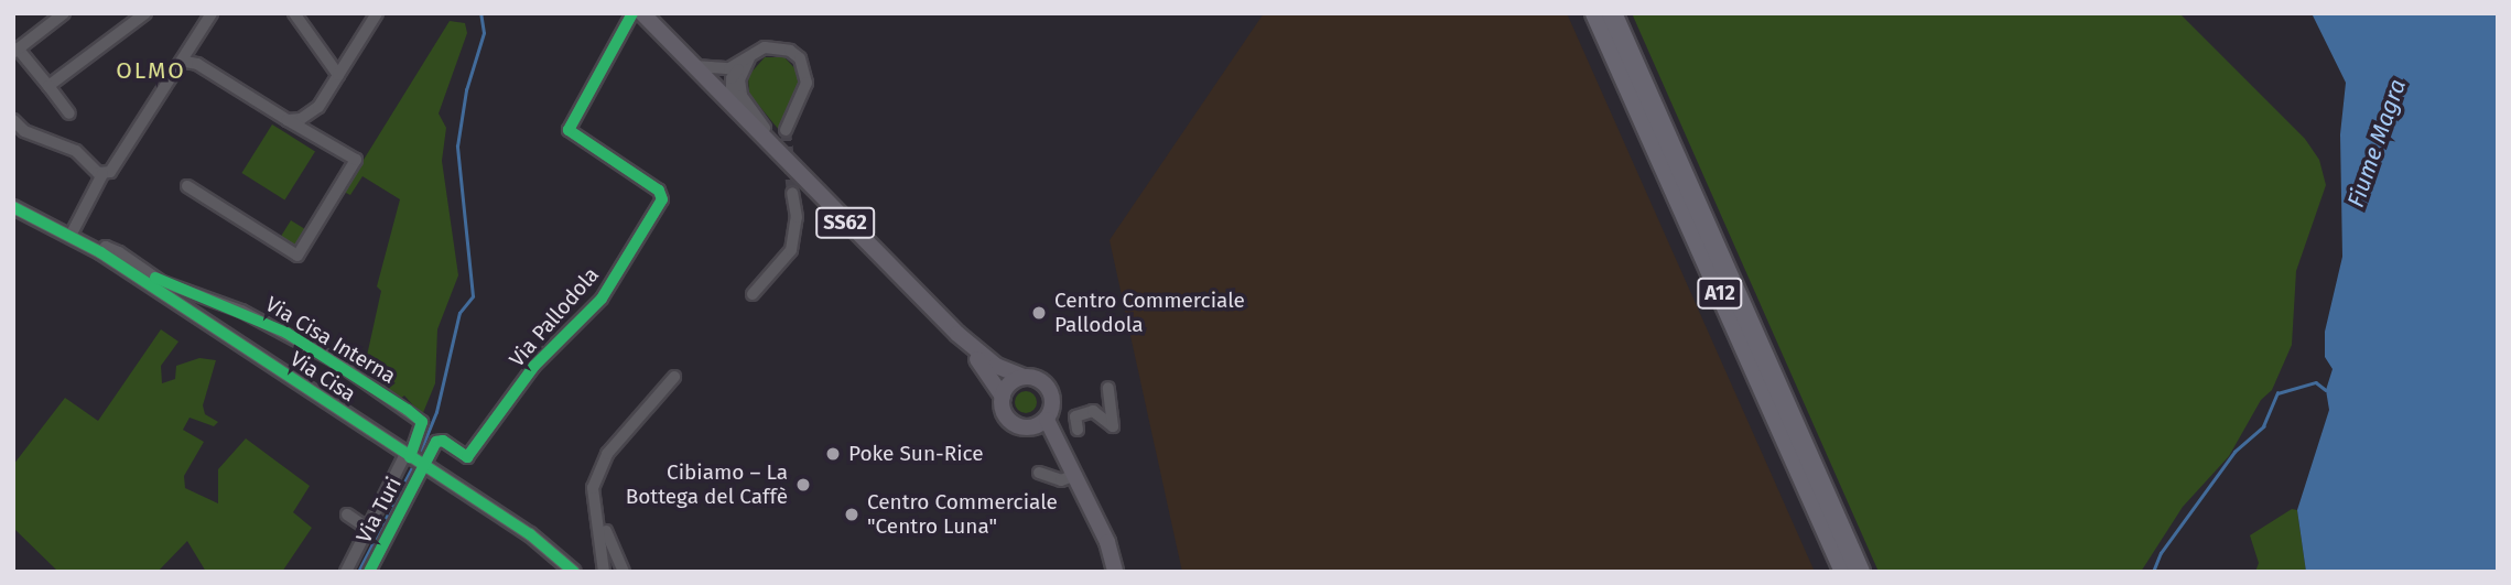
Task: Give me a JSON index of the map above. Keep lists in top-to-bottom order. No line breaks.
{"streets":{"highway":["A12"],"main road":["SS62"],"street":["Via Pallodola","Via Cisa Interna","Via Cisa","Via Turi"]},"crossings":[["Via Pallodola","Via Cisa"],["Via Pallodola","Via Turi"],["Via Cisa Interna","Via Cisa"],["Via Cisa","Via Turi"]],"districts":["OLMO"],"water":["Fiume Magra"],"places":["Centro Commerciale Pallodola","Poke Sun-Rice","Cibiamo – La Bottega del Caffè","Centro Commerciale \"Centro Luna\""]}
